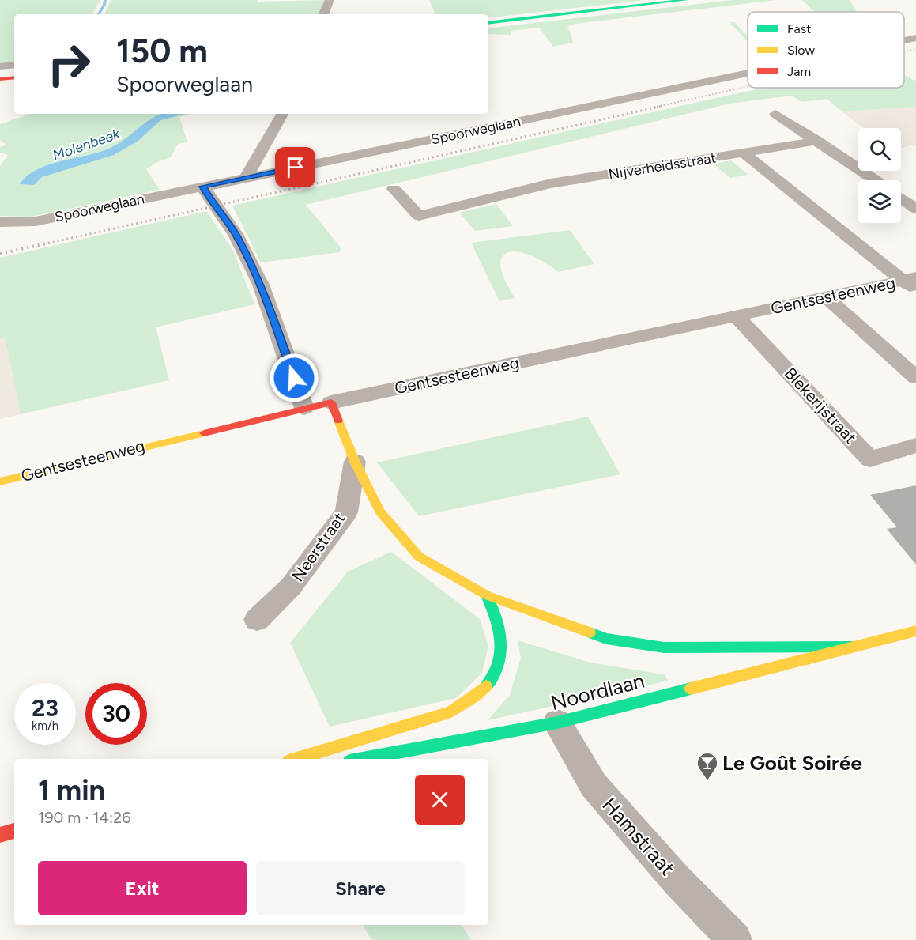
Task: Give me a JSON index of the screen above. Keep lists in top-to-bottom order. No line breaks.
{"streets":{"street":["Spoorweglaan","Nijverheidsstraat","Gentsesteenweg","Blekerijstraat","Neerstraat","Noordlaan","Hamstraat"]},"crossings":[["Gentsesteenweg","Blekerijstraat"],["Gentsesteenweg","Noordlaan"],["Neerstraat","Noordlaan"],["Noordlaan","Hamstraat"]],"water":["Molenbeek"],"places":{"bar":["Le Goût Soirée"]},"legend":["Fast","Slow","Jam"],"page":{"turn":["150 m","Spoorweglaan"],"speed":"23 km/h","limit":"30","heading":["1 min","190 m · 14:26"],"buttons":["Exit","Share"]}}
